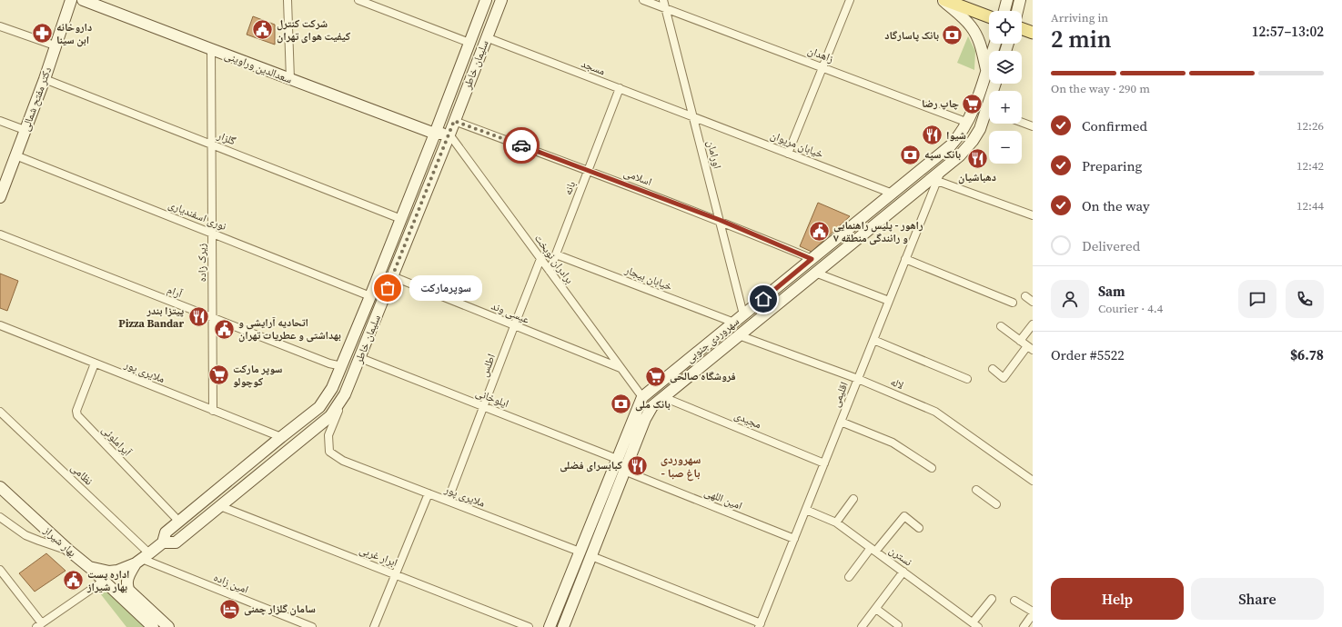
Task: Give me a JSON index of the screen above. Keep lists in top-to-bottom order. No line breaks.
{"streets":{"main road":["سلیمان خاطر","سعدالدین وراوینی","دکتر مفتح شمالی","سهروردی جنوبی","بهار شیراز"],"street":["زاهدان","مسجد","گلزار","خیابان مریوان","اورامان","اسلامی","بانه","نوری اسفندیاری","برادران نوبخت","زیرک زاده","خیابان بیجار","آرام","عیسی وند","اطلس","ملایری پور","لاله","اقلیمی","ایلوخانی","مجیدی","آیراملوئی","نظامی","امین اللهی","ابرار غربی","نسترن","امین زاده"]},"crossings":[["زاهدان","اورامان"],["زاهدان","سهروردی جنوبی"],["سلیمان خاطر","سعدالدین وراوینی"],["سلیمان خاطر","مسجد"],["سلیمان خاطر","گلزار"],["سلیمان خاطر","اسلامی"],["سلیمان خاطر","نوری اسفندیاری"],["سلیمان خاطر","برادران نوبخت"],["سلیمان خاطر","آرام"],["سلیمان خاطر","عیسی وند"],["سلیمان خاطر","ملایری پور"],["سلیمان خاطر","ایلوخانی"],["سلیمان خاطر","آیراملوئی"],["سلیمان خاطر","نظامی"],["سلیمان خاطر","ابرار غربی"],["سلیمان خاطر","امین زاده"],["سعدالدین وراوینی","برادران نوبخت"],["سعدالدین وراوینی","زیرک زاده"],["مسجد","خیابان مریوان"],["مسجد","اورامان"],["مسجد","بانه"],["دکتر مفتح شمالی","گلزار"],["دکتر مفتح شمالی","نوری اسفندیاری"],["گلزار","زیرک زاده"],["خیابان مریوان","اورامان"],["خیابان مریوان","سهروردی جنوبی"],["اورامان","اسلامی"],["اورامان","سهروردی جنوبی"],["اسلامی","بانه"],["اسلامی","سهروردی جنوبی"],["بانه","برادران نوبخت"],["بانه","خیابان بیجار"],["نوری اسفندیاری","زیرک زاده"],["برادران نوبخت","عیسی وند"],["برادران نوبخت","سهروردی جنوبی"],["برادران نوبخت","اطلس"],["زیرک زاده","آرام"],["زیرک زاده","ملایری پور"],["خیابان بیجار","سهروردی جنوبی"],["عیسی وند","اطلس"],["سهروردی جنوبی","ملایری پور"],["سهروردی جنوبی","لاله"],["سهروردی جنوبی","اقلیمی"],["سهروردی جنوبی","ایلوخانی"],["سهروردی جنوبی","مجیدی"],["سهروردی جنوبی","امین اللهی"],["اطلس","ملایری پور"],["اطلس","ایلوخانی"],["ملایری پور","آیراملوئی"],["لاله","اقلیمی"],["اقلیمی","مجیدی"],["اقلیمی","امین اللهی"],["اقلیمی","نسترن"],["نظامی","امین زاده"]],"districts":["سهروردی - باغ صبا"],"places":{"public building":["شرکت کنترل کیفیت هوای تهران","راهور - پلیس راهنمایی و رانندگی منطقه ۷","اتحادیه آرایشی و بهداشتی و عطریات تهران","اداره پست بهار شیراز"],"pharmacy":["داروخانه ابن سینا"],"bank":["بانک پاسارگاد","بانک سپه","بانک ملی"],"supermarket":["چاپ رضا","سوپر مارکت کوچولو","فروشگاه صالحی"],"restaurant":["شیوا","دهباشیان","پیتزا بندر Pizza Bandar","کبابسرای فضلی"],"other":["سوپرمارکت"],"hotel":["سامان گلزار چمنی"]},"page":{"heading":["2 min","Arriving in","12:57–13:02"],"panel":["Sam","Courier · 4.4","Order #5522","$6.78"],"map_buttons":["+","−"],"bar":"On the way · 290 m","list":[["Confirmed","12:26"],["Preparing","12:42"],["On the way","12:44"],"Delivered"],"bubble":"سوپرمارکت","buttons":["Help","Share"]}}
